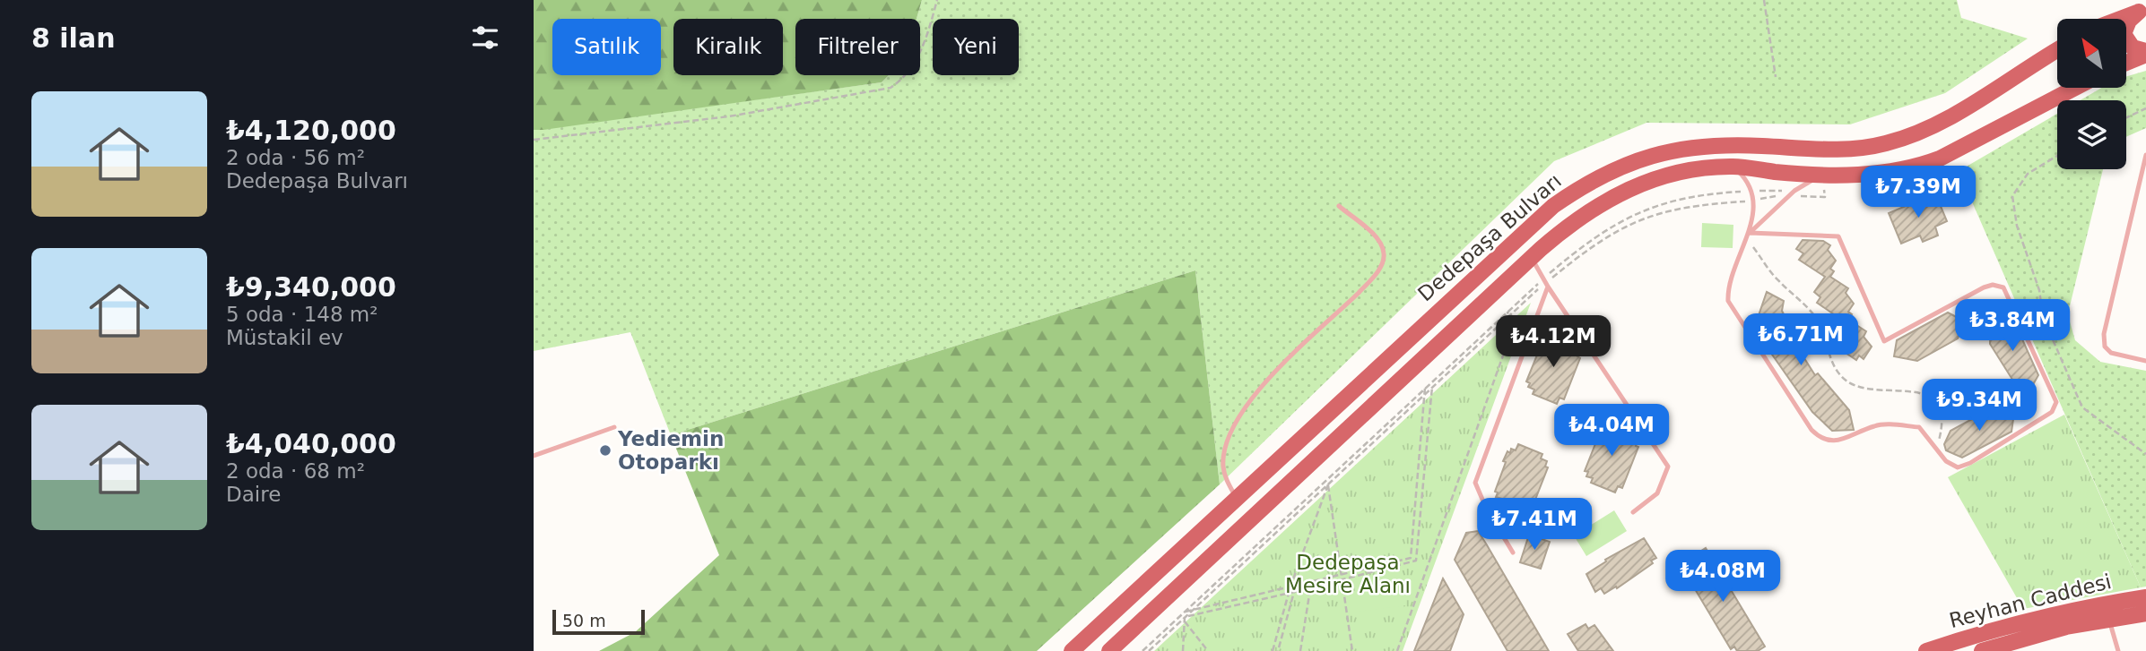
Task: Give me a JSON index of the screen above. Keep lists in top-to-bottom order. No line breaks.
{"streets":{"main road":["Dedepaşa Bulvarı","Reyhan Caddesi"]},"parks":["Dedepaşa Mesire Alanı"],"places":["Yediemin Otoparkı"],"scale_bar":"50 m","north":"top left","page":{"heading":"8 ilan","chip":["Satılık","Kiralık","Filtreler","Yeni"],"list":[{"name":"₺4,120,000","note":"2 oda · 56 m² · Dedepaşa Bulvarı"},{"name":"₺9,340,000","note":"5 oda · 148 m² · Müstakil ev"},{"name":"₺4,040,000","note":"2 oda · 68 m² · Daire"}],"price":["₺7.39M","₺3.84M","₺6.71M","₺4.12M","₺9.34M","₺4.04M","₺7.41M","₺4.08M"],"scale":"50 m"}}
